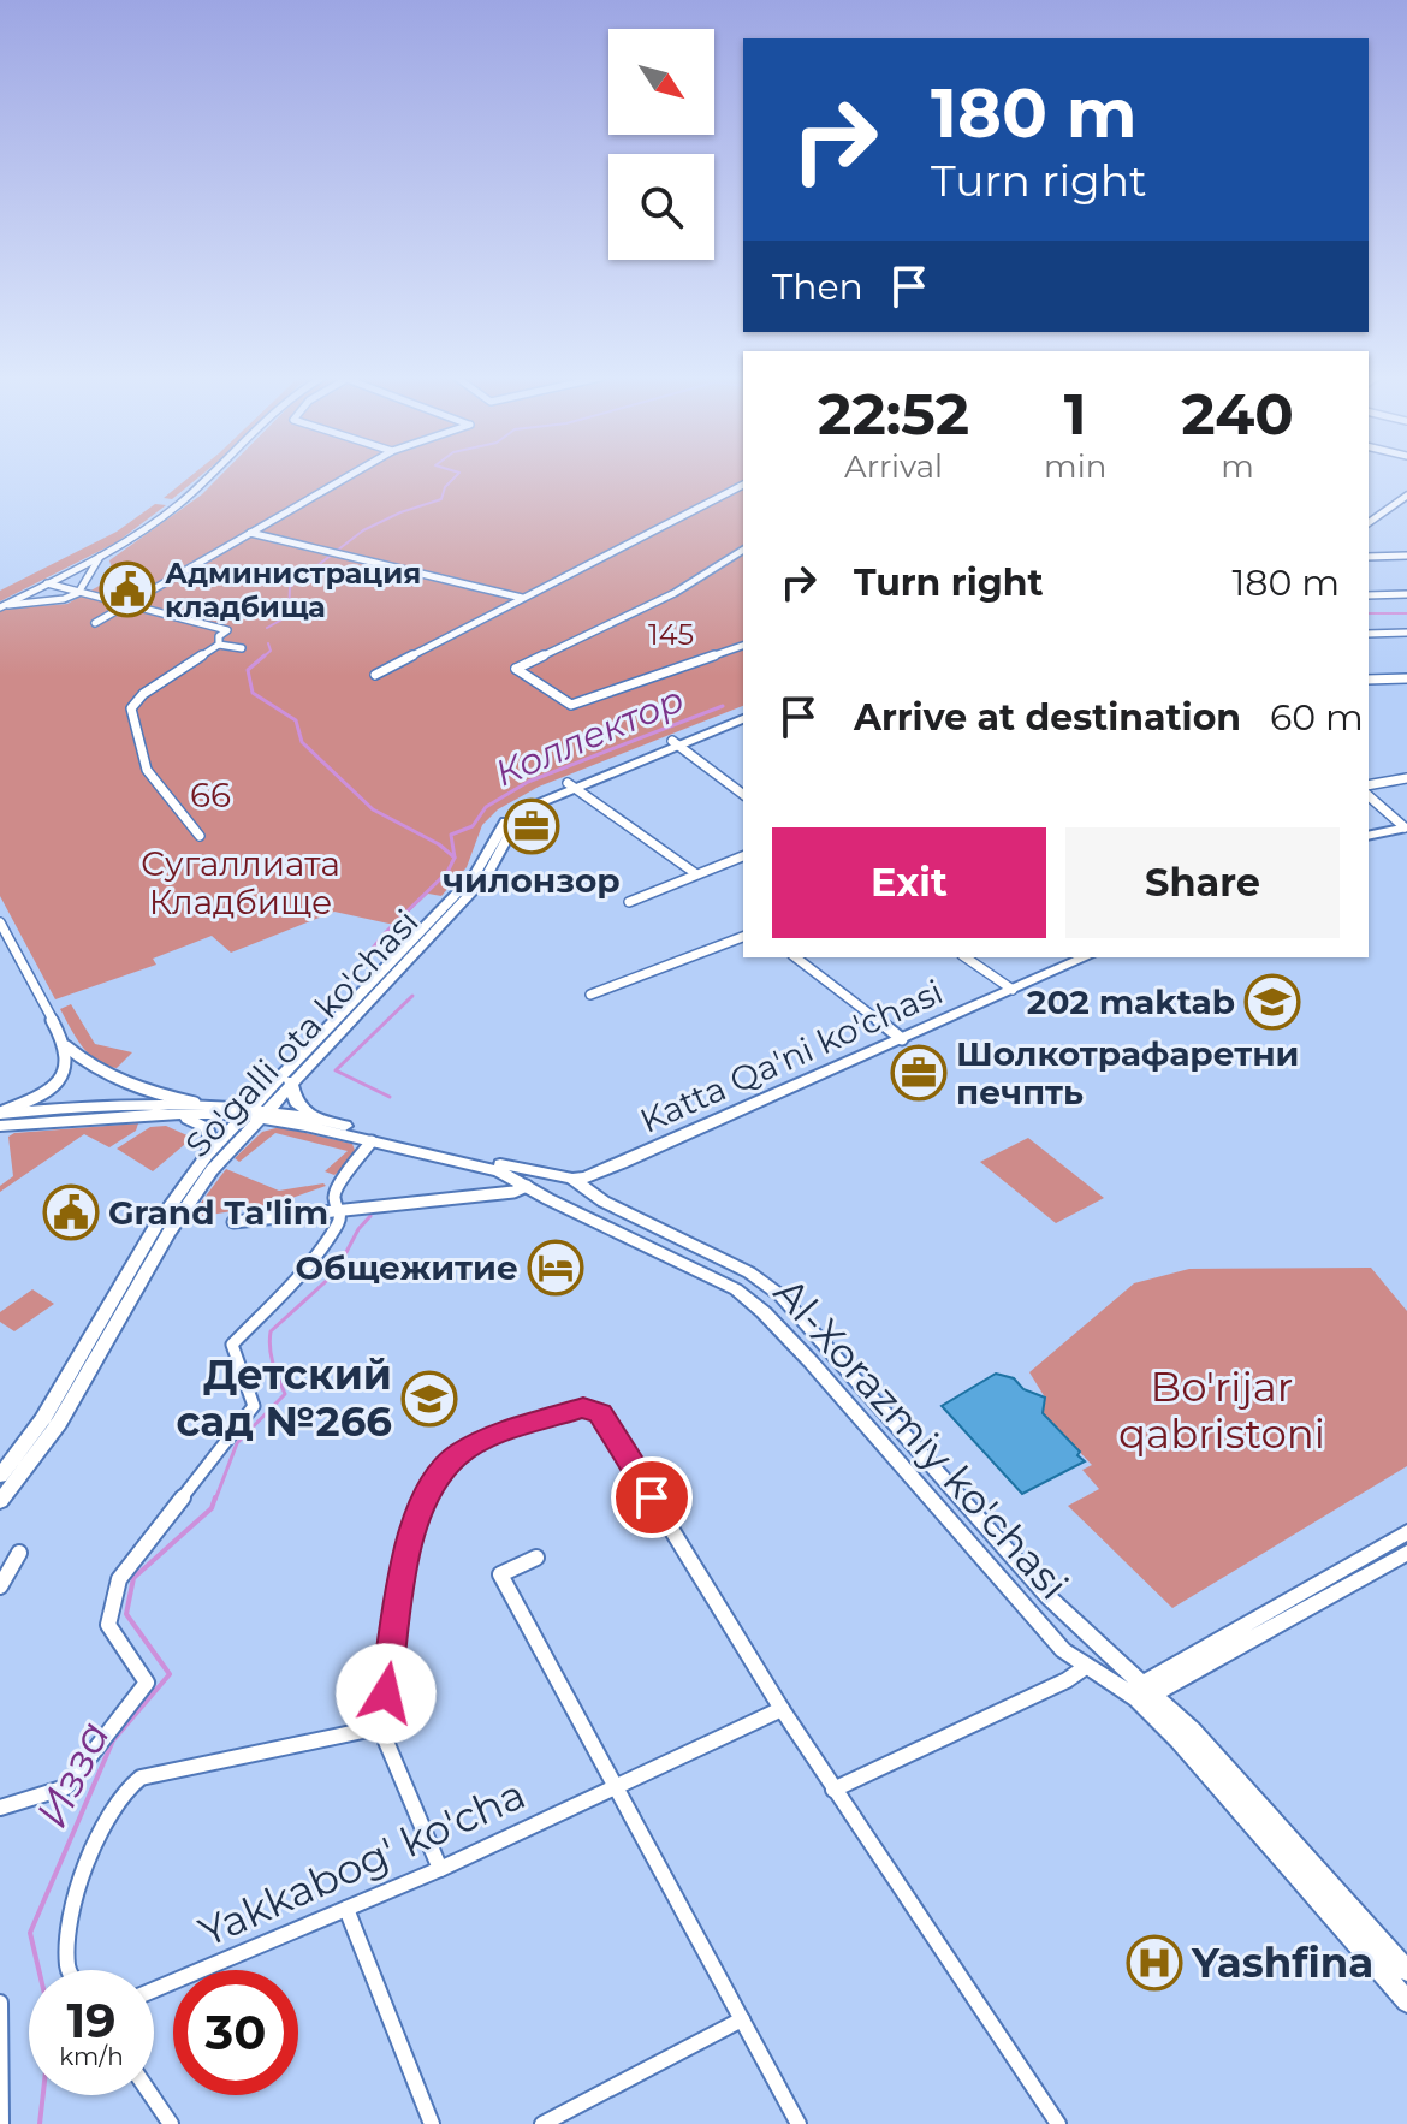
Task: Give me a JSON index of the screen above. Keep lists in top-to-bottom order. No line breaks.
{"streets":{"main road":["So'galli ota ko'chasi","Katta Qa'ni ko'chasi","Al-Xorazmiy ko'chasi"],"street":["Yakkabog' ko'cha"]},"crossings":[["So'galli ota ko'chasi","Al-Xorazmiy ko'chasi"]],"water":["Коллектор","Изза"],"parks":["145","66","Сугаллиата Кладбище","Bo'rijar qabristoni"],"places":{"public building":["Администрация кладбища","Grand Ta'lim"],"office":["чилонзор","Шолкотрафаретни печпть"],"school or university":["202 maktab","Детский сад №266"],"hotel":["Общежитие"],"hospital":["Yashfina"]},"north":"bottom right","page":{"turn":["180 m","Turn right"],"then":"Then","eta":["22:52","Arrival","1","min","240","m"],"list":[{"name":"Turn right","value":"180 m"},{"name":"Arrive at destination","value":"60 m"}],"buttons":["Exit","Share"],"speed":"19 km/h","limit":"30"}}
